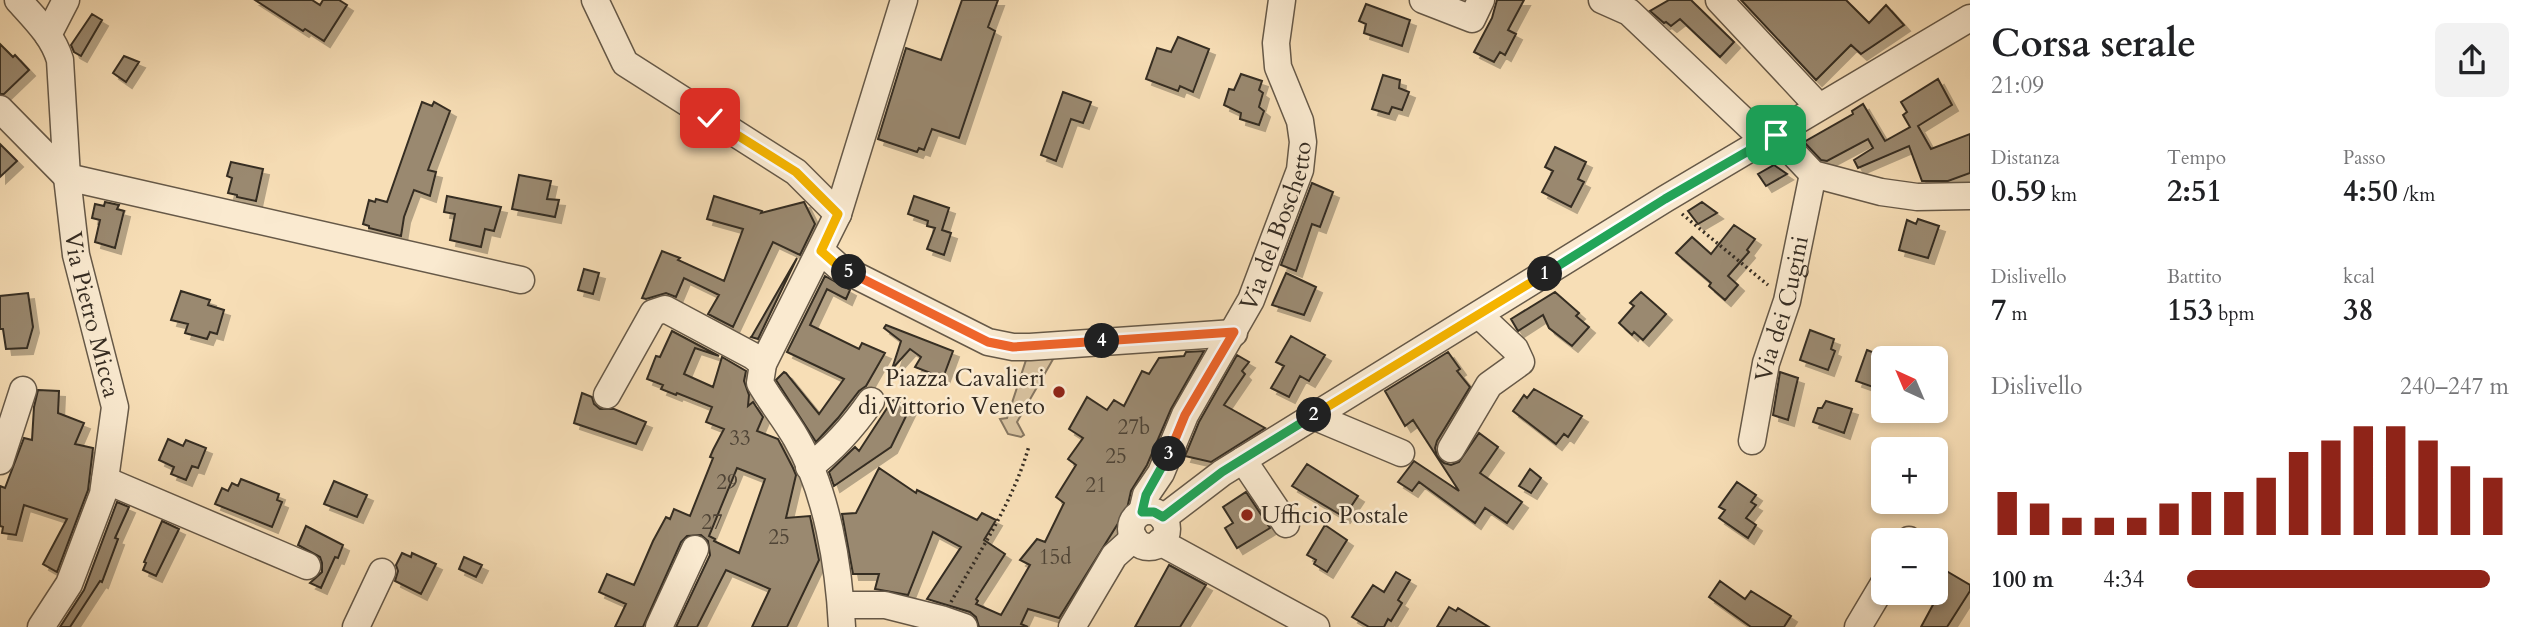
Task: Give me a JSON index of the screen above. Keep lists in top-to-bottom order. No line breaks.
{"streets":{"street":["Via del Boschetto","Via dei Cugini","Via Pietro Micca"]},"places":["Piazza Cavalieri di Vittorio Veneto","Ufficio Postale"],"house_numbers":["27b","33","25","29","21","27","25","15d"],"north":"top left","page":{"heading":["Corsa serale","21:09"],"stats":[["Distanza","0.59 km"],["Tempo","2:51"],["Passo","4:50 /km"],["Dislivello","7 m"],["Battito","153 bpm"],["kcal","38"]],"pins":["5","1","4","2","3"],"map_buttons":["+","−"],"chart":["Dislivello","240–247 m"],"list":[{"name":"100 m","note":"4:34"}]}}
